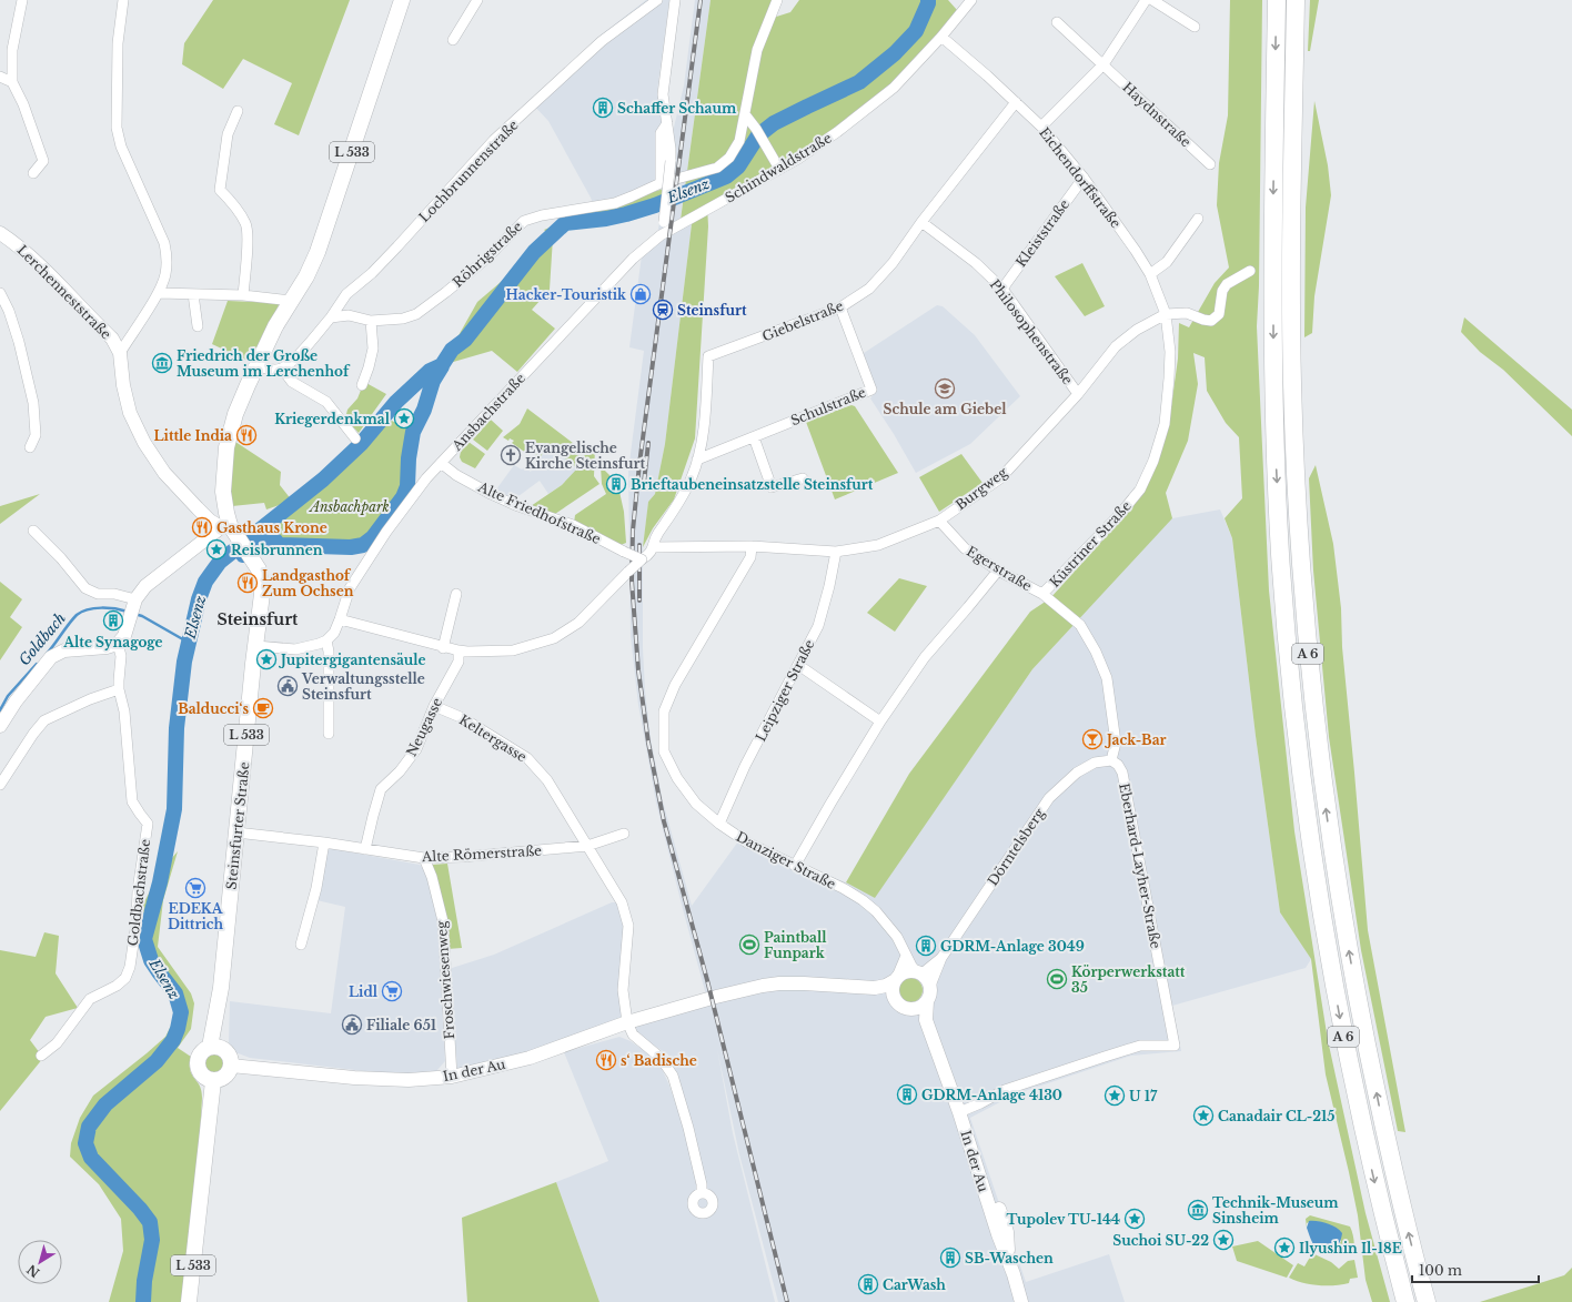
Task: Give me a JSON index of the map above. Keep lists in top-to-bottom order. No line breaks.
{"streets":{"highway":["A 6"],"main road":["L 533","Steinsfurter Straße"],"street":["Haydnstraße","Schindwaldstraße","Lochbrunnenstraße","Eichendorffstraße","Kleiststraße","Röhrigstraße","Lerchenneststraße","Giebelstraße","Philosophenstraße","Schulstraße","Ansbachstraße","Burgweg","Alte Friedhofstraße","Küstriner Straße","Egerstraße","Leipziger Straße","Neugasse","Keltergasse","Dörntelsberg","Alte Römerstraße","Danziger Straße","Eberhard-Layher-Straße","Goldbachstraße","Froschwiesenweg","In der Au"]},"crossings":[["L 533","Lerchenneststraße"],["L 533","Steinsfurter Straße"],["L 533","In der Au"],["Schindwaldstraße","Eichendorffstraße"],["Schindwaldstraße","Ansbachstraße"],["Lochbrunnenstraße","Röhrigstraße"],["Eichendorffstraße","Kleiststraße"],["Eichendorffstraße","Giebelstraße"],["Eichendorffstraße","Burgweg"],["Eichendorffstraße","Küstriner Straße"],["Kleiststraße","Philosophenstraße"],["Lerchenneststraße","Steinsfurter Straße"],["Giebelstraße","Philosophenstraße"],["Giebelstraße","Schulstraße"],["Philosophenstraße","Burgweg"],["Ansbachstraße","Alte Friedhofstraße"],["Burgweg","Alte Friedhofstraße"],["Burgweg","Küstriner Straße"],["Burgweg","Egerstraße"],["Burgweg","Leipziger Straße"],["Burgweg","Danziger Straße"],["Küstriner Straße","Egerstraße"],["Leipziger Straße","Danziger Straße"],["Neugasse","Keltergasse"],["Neugasse","Alte Römerstraße"],["Keltergasse","Alte Römerstraße"],["Steinsfurter Straße","Alte Römerstraße"],["Steinsfurter Straße","In der Au"],["Dörntelsberg","Danziger Straße"],["Dörntelsberg","Eberhard-Layher-Straße"],["Dörntelsberg","In der Au"],["Alte Römerstraße","Froschwiesenweg"],["Danziger Straße","In der Au"],["Eberhard-Layher-Straße","In der Au"],["Froschwiesenweg","In der Au"]],"districts":["Steinsfurt"],"water":["Elsenz","Goldbach"],"parks":["Ansbachpark"],"places":{"building":["Schaffer Schaum","Brieftaubeneinsatzstelle Steinsfurt","Alte Synagoge","GDRM-Anlage 3049","GDRM-Anlage 4130","SB-Waschen","CarWash"],"shop":["Hacker-Touristik"],"station":["Steinsfurt"],"museum":["Friedrich der Große Museum im Lerchenhof","Technik-Museum Sinsheim"],"school or university":["Schule am Giebel"],"place":["Kriegerdenkmal","Reisbrunnen","Jupitergigantensäule","U 17","Canadair CL-215","Tupolev TU-144","Suchoi SU-22","Ilyushin Il-18E"],"restaurant":["Little India","Gasthaus Krone","Landgasthof Zum Ochsen","s‘ Badische"],"church":["Evangelische Kirche Steinsfurt"],"public building":["Verwaltungsstelle Steinsfurt","Filiale 651"],"cafe":["Balducci‘s"],"bar":["Jack-Bar"],"supermarket":["EDEKA Dittrich","Lidl"],"sports":["Paintball Funpark","Körperwerkstatt 35"]},"scale_bar":"100 m","north":"bottom left"}
